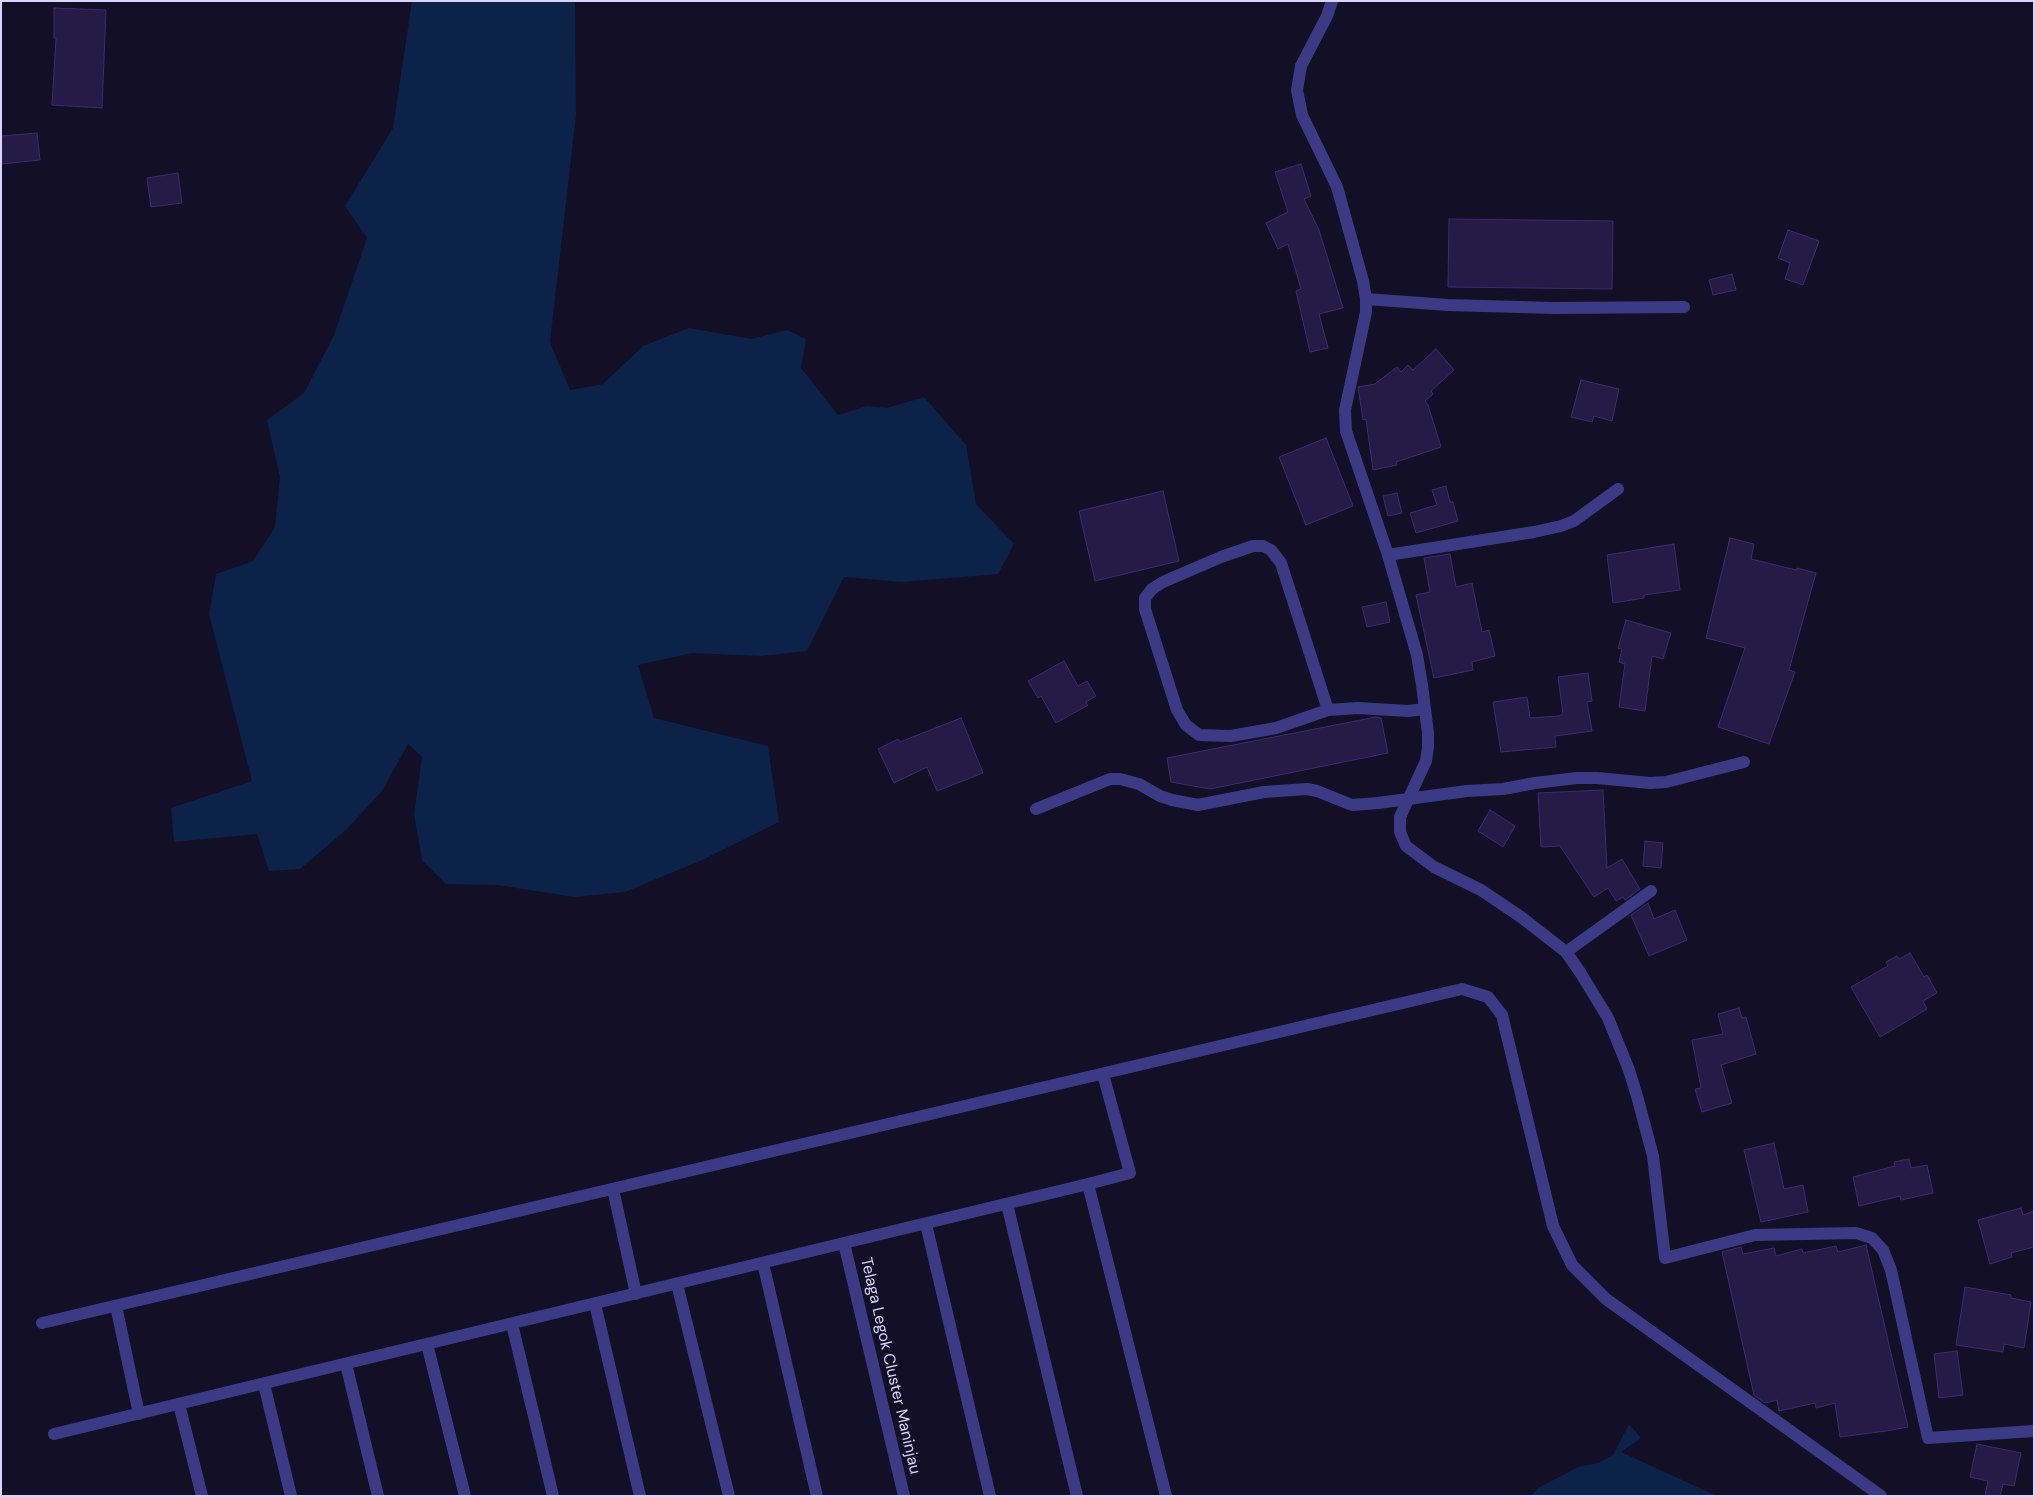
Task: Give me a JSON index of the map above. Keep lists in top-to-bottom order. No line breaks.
{"streets":{"street":["Telaga Legok Cluster Maninjau"]}}
